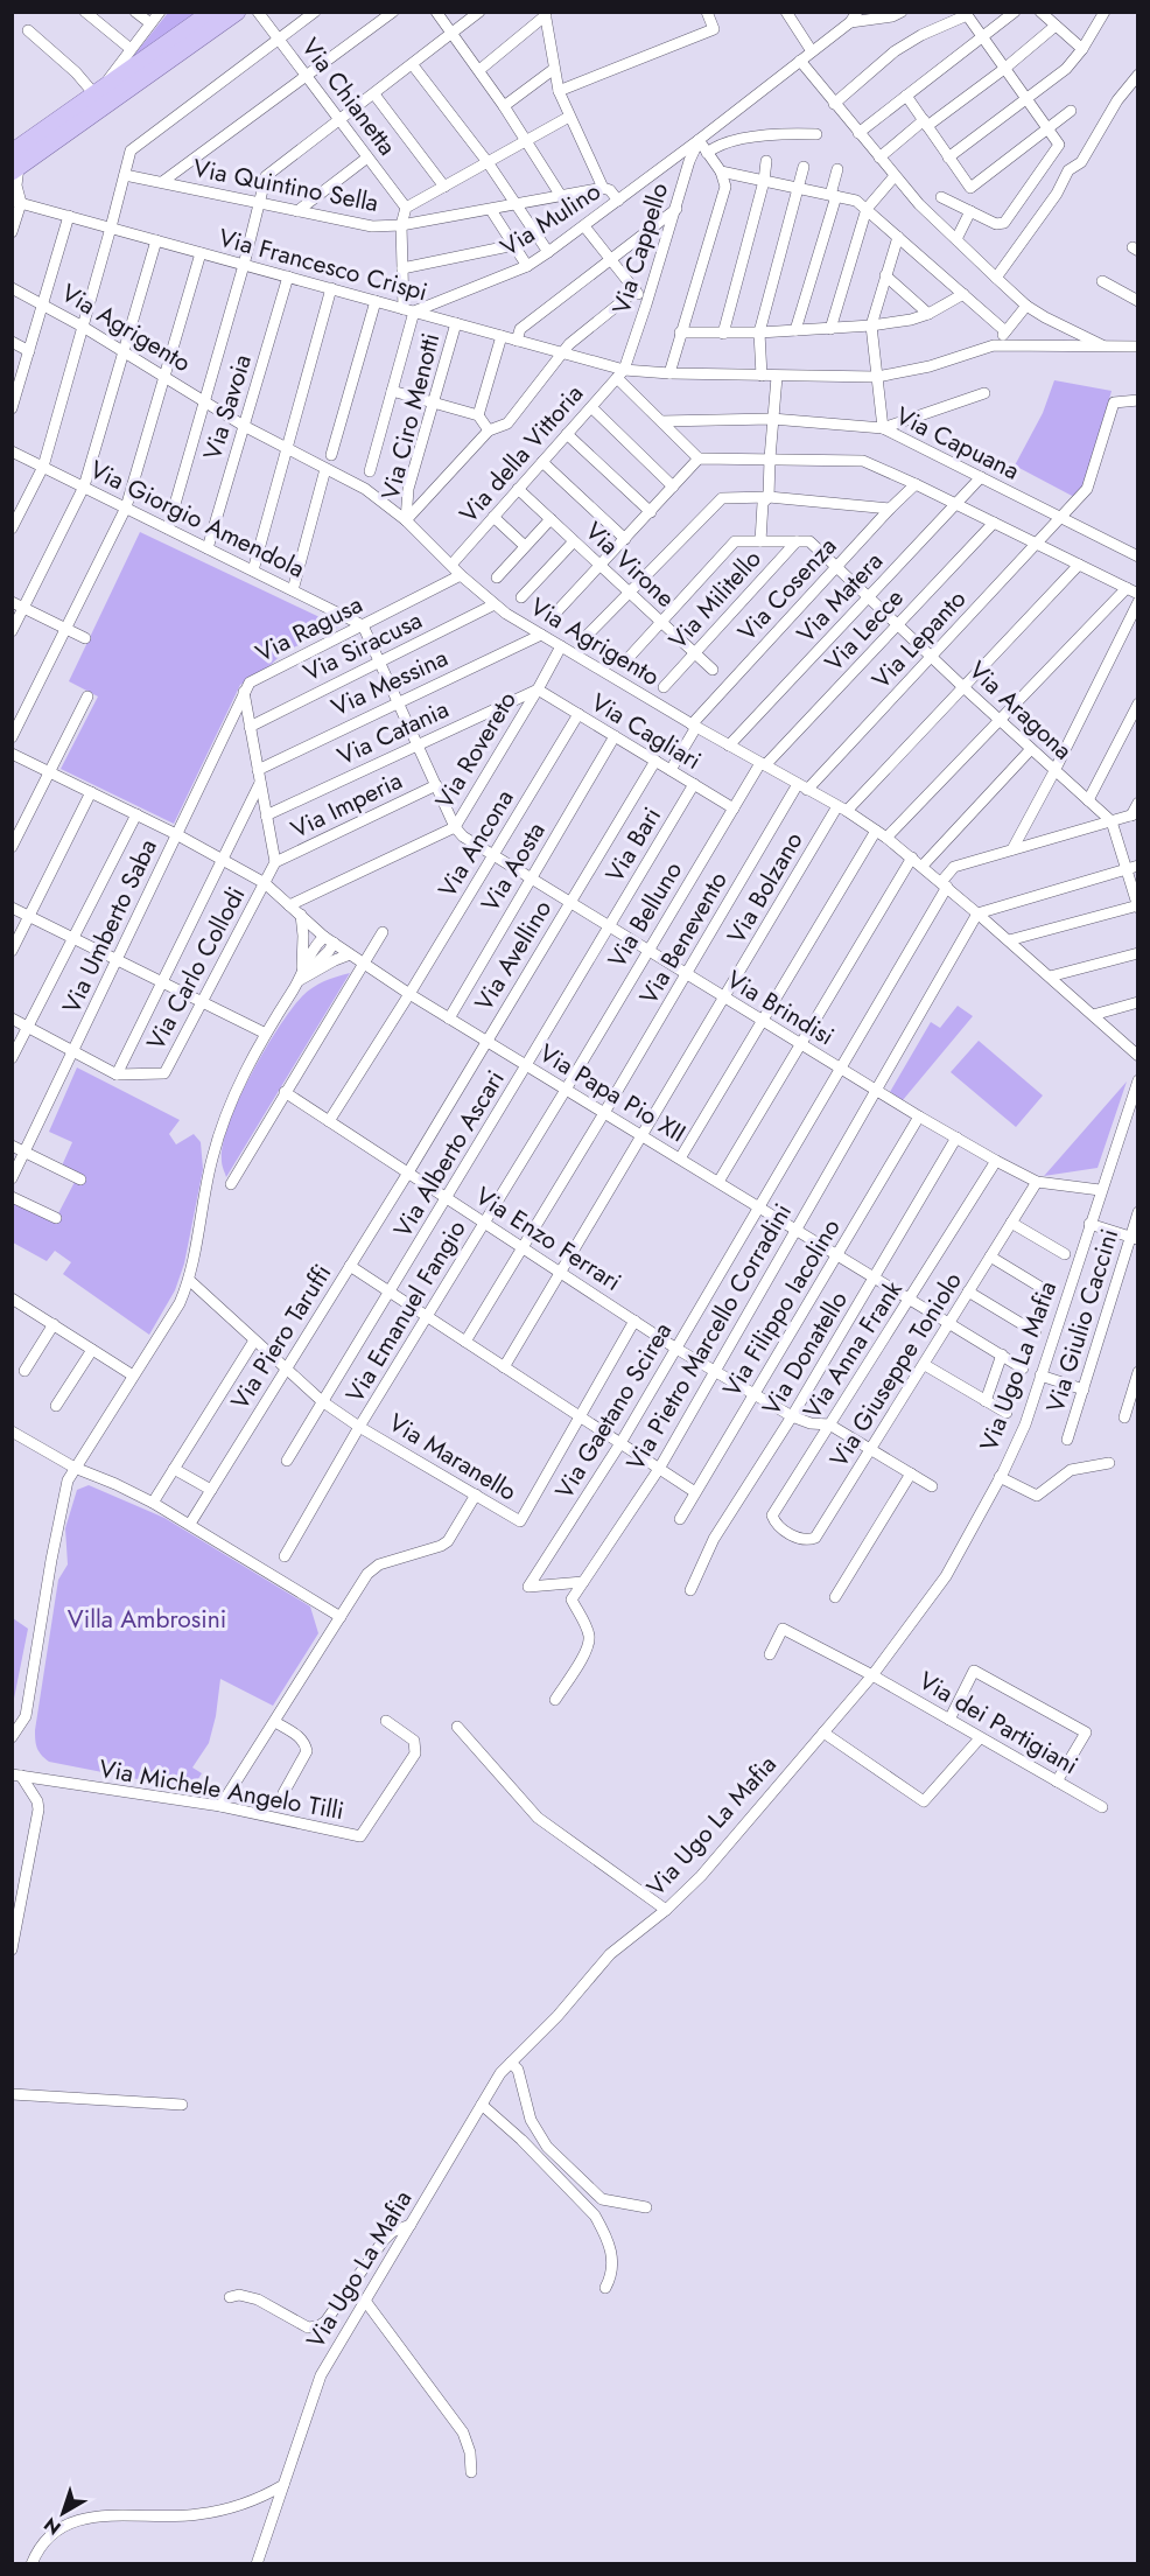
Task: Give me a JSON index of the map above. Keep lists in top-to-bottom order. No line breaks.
{"streets":{"street":["Via Chianetta","Via Quintino Sella","Via Mulino","Via Cappello","Via Francesco Crispi","Via Agrigento","Via Savoia","Via Ciro Menotti","Via Capuana","Via della Vittoria","Via Giorgio Amendola","Via Virone","Via Cosenza","Via Matera","Via Militello","Via Ragusa","Via Lecce","Via Lepanto","Via Siracusa","Via Messina","Via Aragona","Via Cagliari","Via Catania","Via Rovereto","Via Imperia","Via Ancona","Via Bari","Via Aosta","Via Bolzano","Via Belluno","Via Umberto Saba","Via Benevento","Via Avellino","Via Carlo Collodi","Via Brindisi","Via Papa Pio XII","Via Alberto Ascari","Via Enzo Ferrari","Via Filippo Iacolino","Via Emanuel Fangio","Via Giulio Caccini","Via Piero Taruffi","Via Pietro Marcello Corradini","Via Anna Frank","Via Donatello","Via Ugo La Mafia","Via Giuseppe Toniolo","Via Gaetano Scirea","Via Maranello","Via dei Partigiani","Via Michele Angelo Tilli"]},"crossings":[["Via Mulino","Via Cappello"],["Via Mulino","Via Francesco Crispi"],["Via Cappello","Via Francesco Crispi"],["Via Cappello","Via della Vittoria"],["Via Francesco Crispi","Via Savoia"],["Via Francesco Crispi","Via Ciro Menotti"],["Via Francesco Crispi","Via della Vittoria"],["Via Agrigento","Via Savoia"],["Via Agrigento","Via Ciro Menotti"],["Via Agrigento","Via della Vittoria"],["Via Agrigento","Via Cosenza"],["Via Agrigento","Via Matera"],["Via Agrigento","Via Ragusa"],["Via Agrigento","Via Lecce"],["Via Agrigento","Via Lepanto"],["Via Agrigento","Via Siracusa"],["Via Agrigento","Via Messina"],["Via Agrigento","Via Rovereto"],["Via Agrigento","Via Bolzano"],["Via Agrigento","Via Belluno"],["Via Agrigento","Via Benevento"],["Via Agrigento","Via Pietro Marcello Corradini"],["Via Agrigento","Via Gaetano Scirea"],["Via Savoia","Via Giorgio Amendola"],["Via Ciro Menotti","Via della Vittoria"],["Via Capuana","Via Matera"],["Via Capuana","Via Lepanto"],["Via della Vittoria","Via Virone"],["Via Giorgio Amendola","Via Ragusa"],["Via Virone","Via Militello"],["Via Cosenza","Via Aragona"],["Via Cosenza","Via Cagliari"],["Via Matera","Via Aragona"],["Via Militello","Via Aragona"],["Via Ragusa","Via Siracusa"],["Via Ragusa","Via Messina"],["Via Ragusa","Via Catania"],["Via Ragusa","Via Imperia"],["Via Ragusa","Via Umberto Saba"],["Via Lecce","Via Aragona"],["Via Lecce","Via Belluno"],["Via Lepanto","Via Aragona"],["Via Lepanto","Via Benevento"],["Via Aragona","Via Bolzano"],["Via Cagliari","Via Catania"],["Via Cagliari","Via Rovereto"],["Via Cagliari","Via Ancona"],["Via Cagliari","Via Bari"],["Via Cagliari","Via Aosta"],["Via Cagliari","Via Belluno"],["Via Cagliari","Via Avellino"],["Via Catania","Via Rovereto"],["Via Rovereto","Via Brindisi"],["Via Rovereto","Via Papa Pio XII"],["Via Ancona","Via Brindisi"],["Via Ancona","Via Papa Pio XII"],["Via Ancona","Via Enzo Ferrari"],["Via Bari","Via Brindisi"],["Via Bari","Via Alberto Ascari"],["Via Aosta","Via Brindisi"],["Via Aosta","Via Papa Pio XII"],["Via Bolzano","Via Brindisi"],["Via Bolzano","Via Papa Pio XII"],["Via Bolzano","Via Enzo Ferrari"],["Via Belluno","Via Brindisi"],["Via Belluno","Via Papa Pio XII"],["Via Belluno","Via Emanuel Fangio"],["Via Umberto Saba","Via Papa Pio XII"],["Via Benevento","Via Brindisi"],["Via Benevento","Via Papa Pio XII"],["Via Benevento","Via Enzo Ferrari"],["Via Avellino","Via Brindisi"],["Via Avellino","Via Papa Pio XII"],["Via Avellino","Via Enzo Ferrari"],["Via Avellino","Via Piero Taruffi"],["Via Carlo Collodi","Via Papa Pio XII"],["Via Brindisi","Via Alberto Ascari"],["Via Brindisi","Via Filippo Iacolino"],["Via Brindisi","Via Pietro Marcello Corradini"],["Via Brindisi","Via Anna Frank"],["Via Brindisi","Via Donatello"],["Via Brindisi","Via Ugo La Mafia"],["Via Brindisi","Via Giuseppe Toniolo"],["Via Brindisi","Via Gaetano Scirea"],["Via Papa Pio XII","Via Alberto Ascari"],["Via Papa Pio XII","Via Filippo Iacolino"],["Via Papa Pio XII","Via Emanuel Fangio"],["Via Papa Pio XII","Via Pietro Marcello Corradini"],["Via Papa Pio XII","Via Anna Frank"],["Via Papa Pio XII","Via Donatello"],["Via Papa Pio XII","Via Giuseppe Toniolo"],["Via Papa Pio XII","Via Gaetano Scirea"],["Via Alberto Ascari","Via Enzo Ferrari"],["Via Alberto Ascari","Via Maranello"],["Via Enzo Ferrari","Via Filippo Iacolino"],["Via Enzo Ferrari","Via Emanuel Fangio"],["Via Enzo Ferrari","Via Piero Taruffi"],["Via Enzo Ferrari","Via Pietro Marcello Corradini"],["Via Enzo Ferrari","Via Anna Frank"],["Via Enzo Ferrari","Via Donatello"],["Via Enzo Ferrari","Via Giuseppe Toniolo"],["Via Enzo Ferrari","Via Gaetano Scirea"],["Via Enzo Ferrari","Via Maranello"],["Via Emanuel Fangio","Via Maranello"],["Via Piero Taruffi","Via Maranello"],["Via Pietro Marcello Corradini","Via Gaetano Scirea"],["Via Anna Frank","Via Giuseppe Toniolo"],["Via Ugo La Mafia","Via dei Partigiani"]],"parks":["Villa Ambrosini"],"north":"bottom left"}
